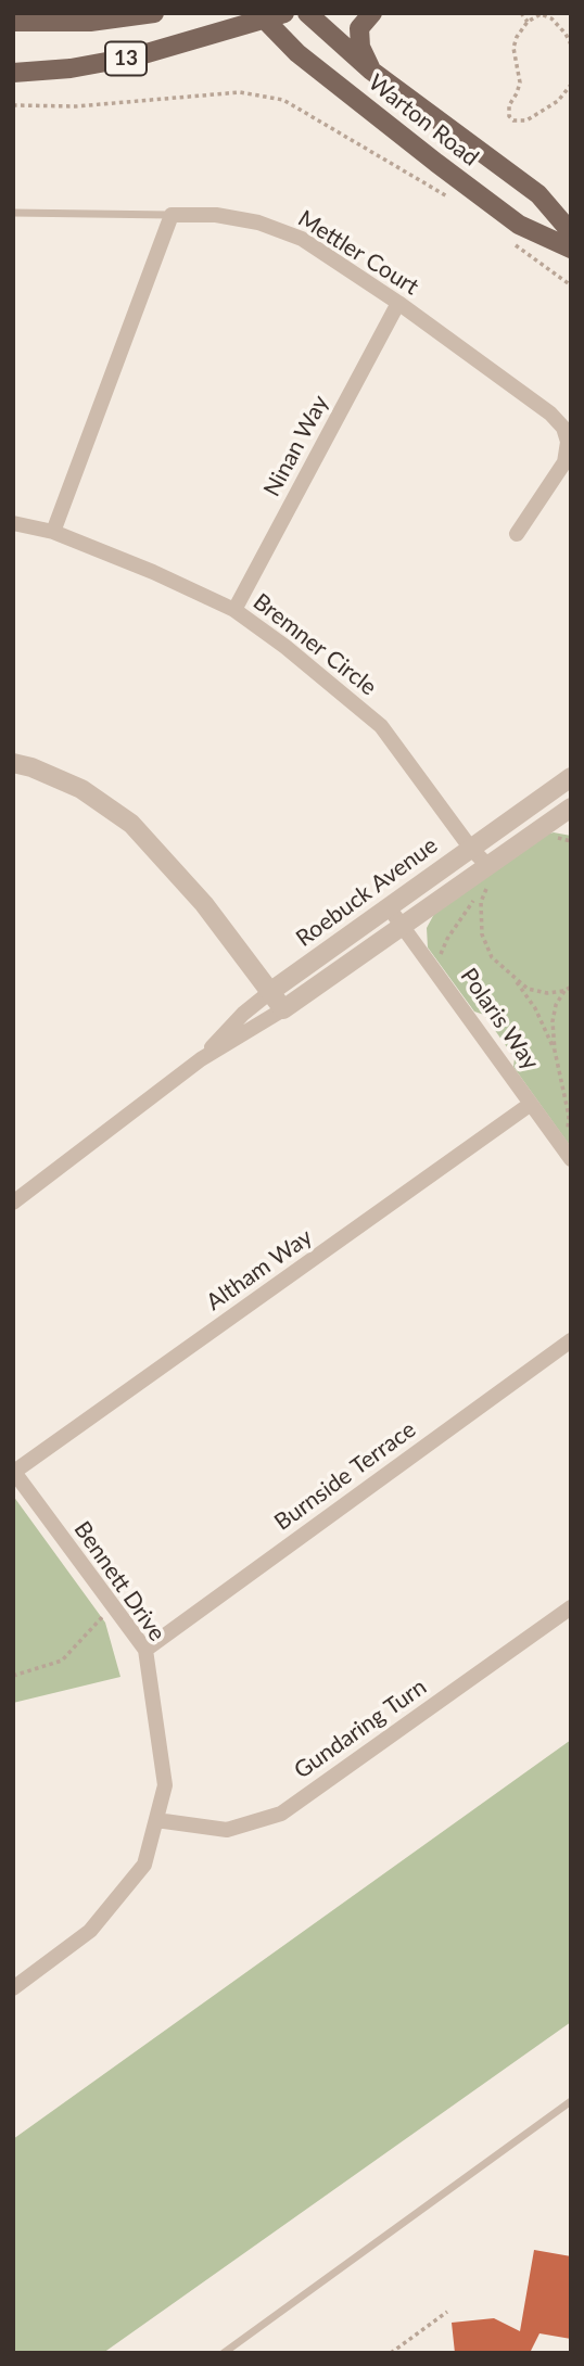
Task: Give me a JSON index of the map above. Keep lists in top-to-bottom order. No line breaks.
{"streets":{"main road":["13","Warton Road"],"street":["Mettler Court","Ninan Way","Bremner Circle","Roebuck Avenue","Polaris Way","Altham Way","Burnside Terrace","Bennett Drive","Gundaring Turn"]},"crossings":[["13","Warton Road"],["Mettler Court","Ninan Way"],["Ninan Way","Bremner Circle"],["Bremner Circle","Roebuck Avenue"],["Roebuck Avenue","Polaris Way"],["Polaris Way","Altham Way"],["Altham Way","Bennett Drive"],["Burnside Terrace","Bennett Drive"],["Bennett Drive","Gundaring Turn"]]}
